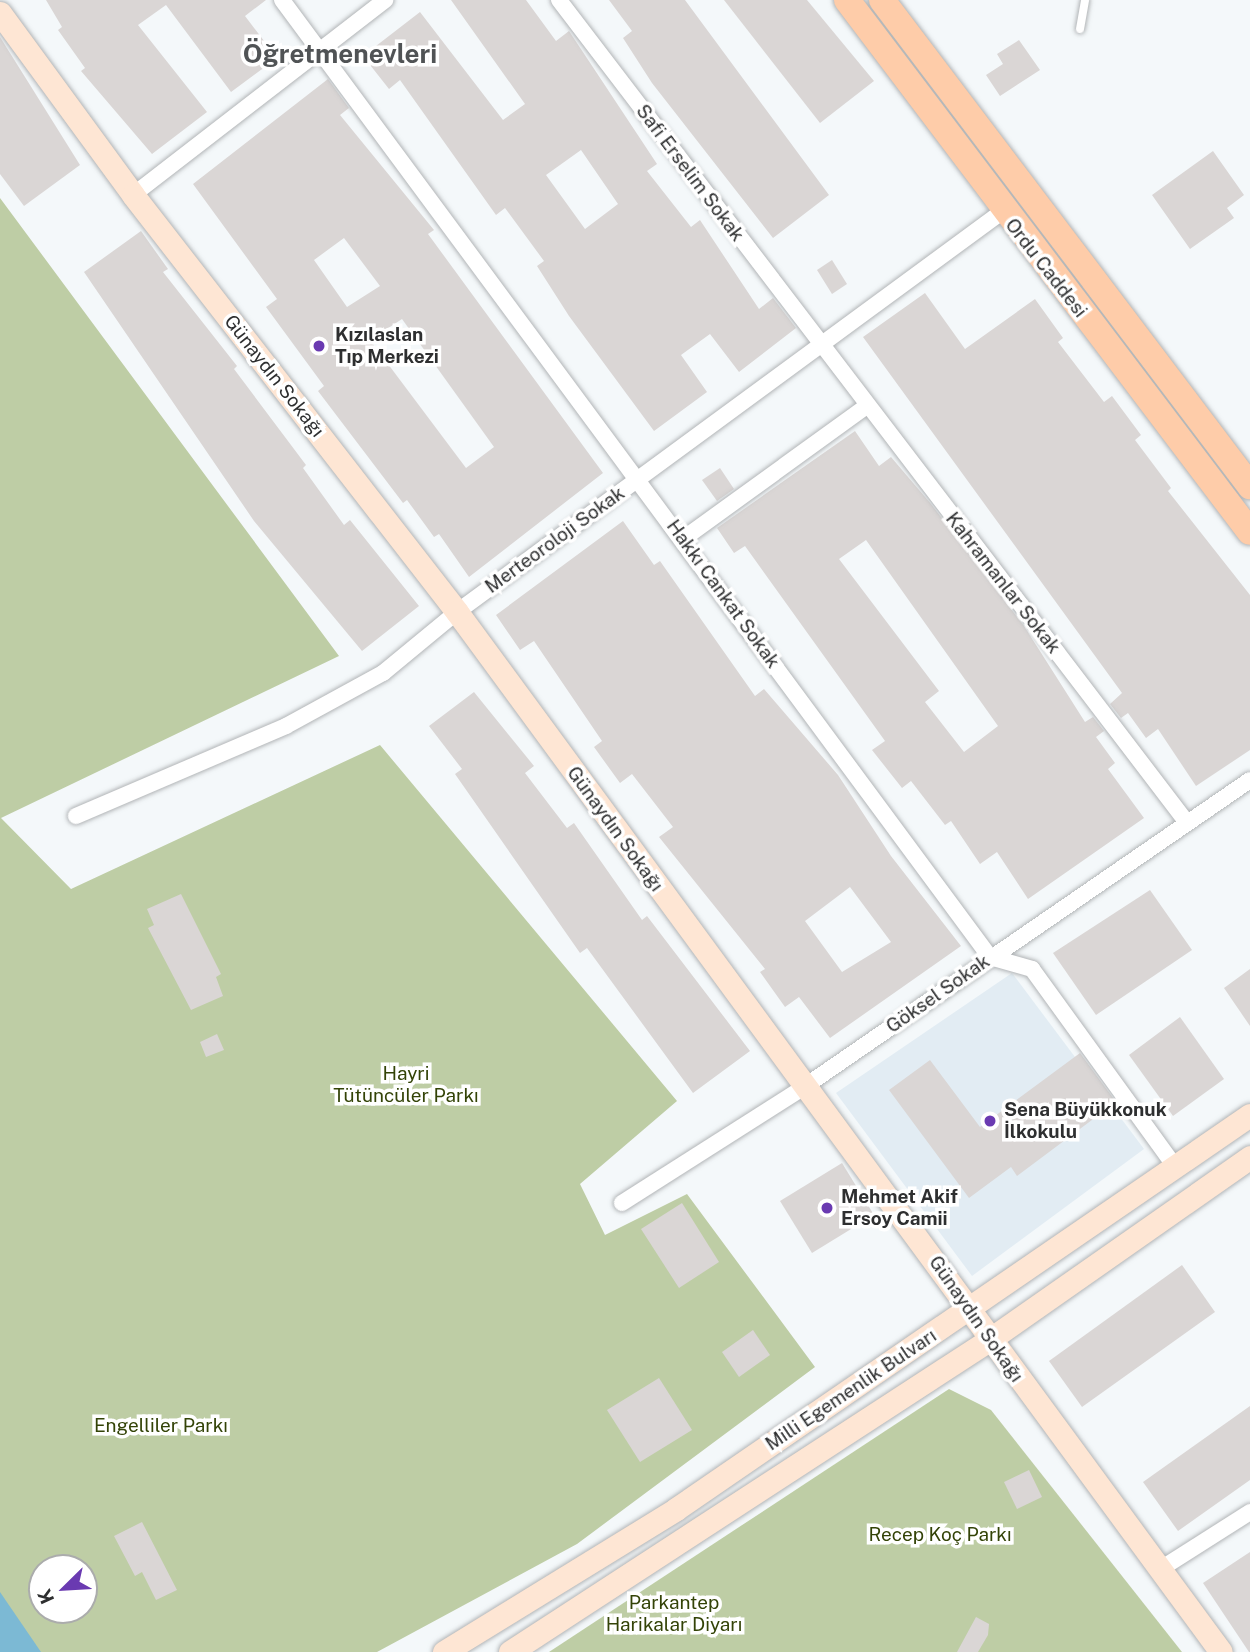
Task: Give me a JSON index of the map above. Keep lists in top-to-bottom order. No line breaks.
{"streets":{"main road":["Ordu Caddesi"],"street":["Safi Erselim Sokak","Günaydın Sokağı","Merteoroloji Sokak","Kahramanlar Sokak","Hakkı Cankat Sokak","Göksel Sokak","Milli Egemenlik Bulvarı"]},"crossings":[["Safi Erselim Sokak","Merteoroloji Sokak"],["Safi Erselim Sokak","Kahramanlar Sokak"],["Ordu Caddesi","Merteoroloji Sokak"],["Günaydın Sokağı","Merteoroloji Sokak"],["Günaydın Sokağı","Göksel Sokak"],["Günaydın Sokağı","Milli Egemenlik Bulvarı"],["Merteoroloji Sokak","Kahramanlar Sokak"],["Merteoroloji Sokak","Hakkı Cankat Sokak"],["Kahramanlar Sokak","Göksel Sokak"],["Hakkı Cankat Sokak","Göksel Sokak"]],"districts":["Öğretmenevleri"],"parks":["Hayri Tütüncüler Parkı","Engelliler Parkı","Recep Koç Parkı","Parkantep Harikalar Diyarı"],"places":["Kızılaslan Tıp Merkezi","Sena Büyükkonuk İlkokulu","Mehmet Akif Ersoy Camii"],"north":"bottom left"}
